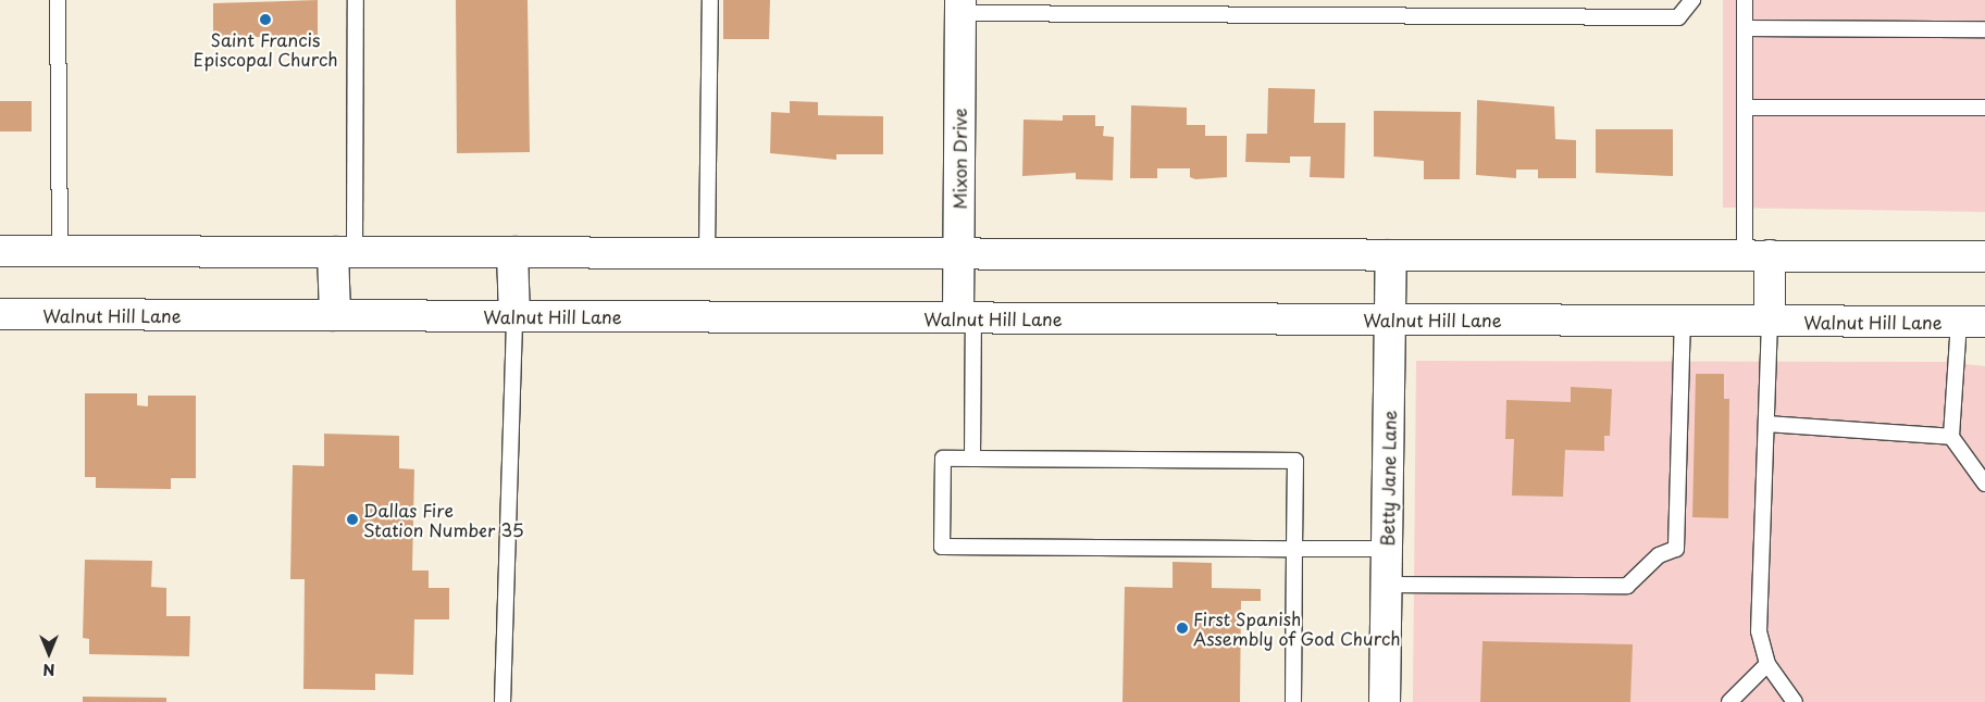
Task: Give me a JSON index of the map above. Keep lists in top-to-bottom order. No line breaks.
{"streets":{"main road":["Mixon Drive","Walnut Hill Lane","Betty Jane Lane"]},"crossings":[["Mixon Drive","Walnut Hill Lane"],["Walnut Hill Lane","Betty Jane Lane"]],"places":["Saint Francis Episcopal Church","Dallas Fire Station Number 35","First Spanish Assembly of God Church"],"north":"bottom"}
